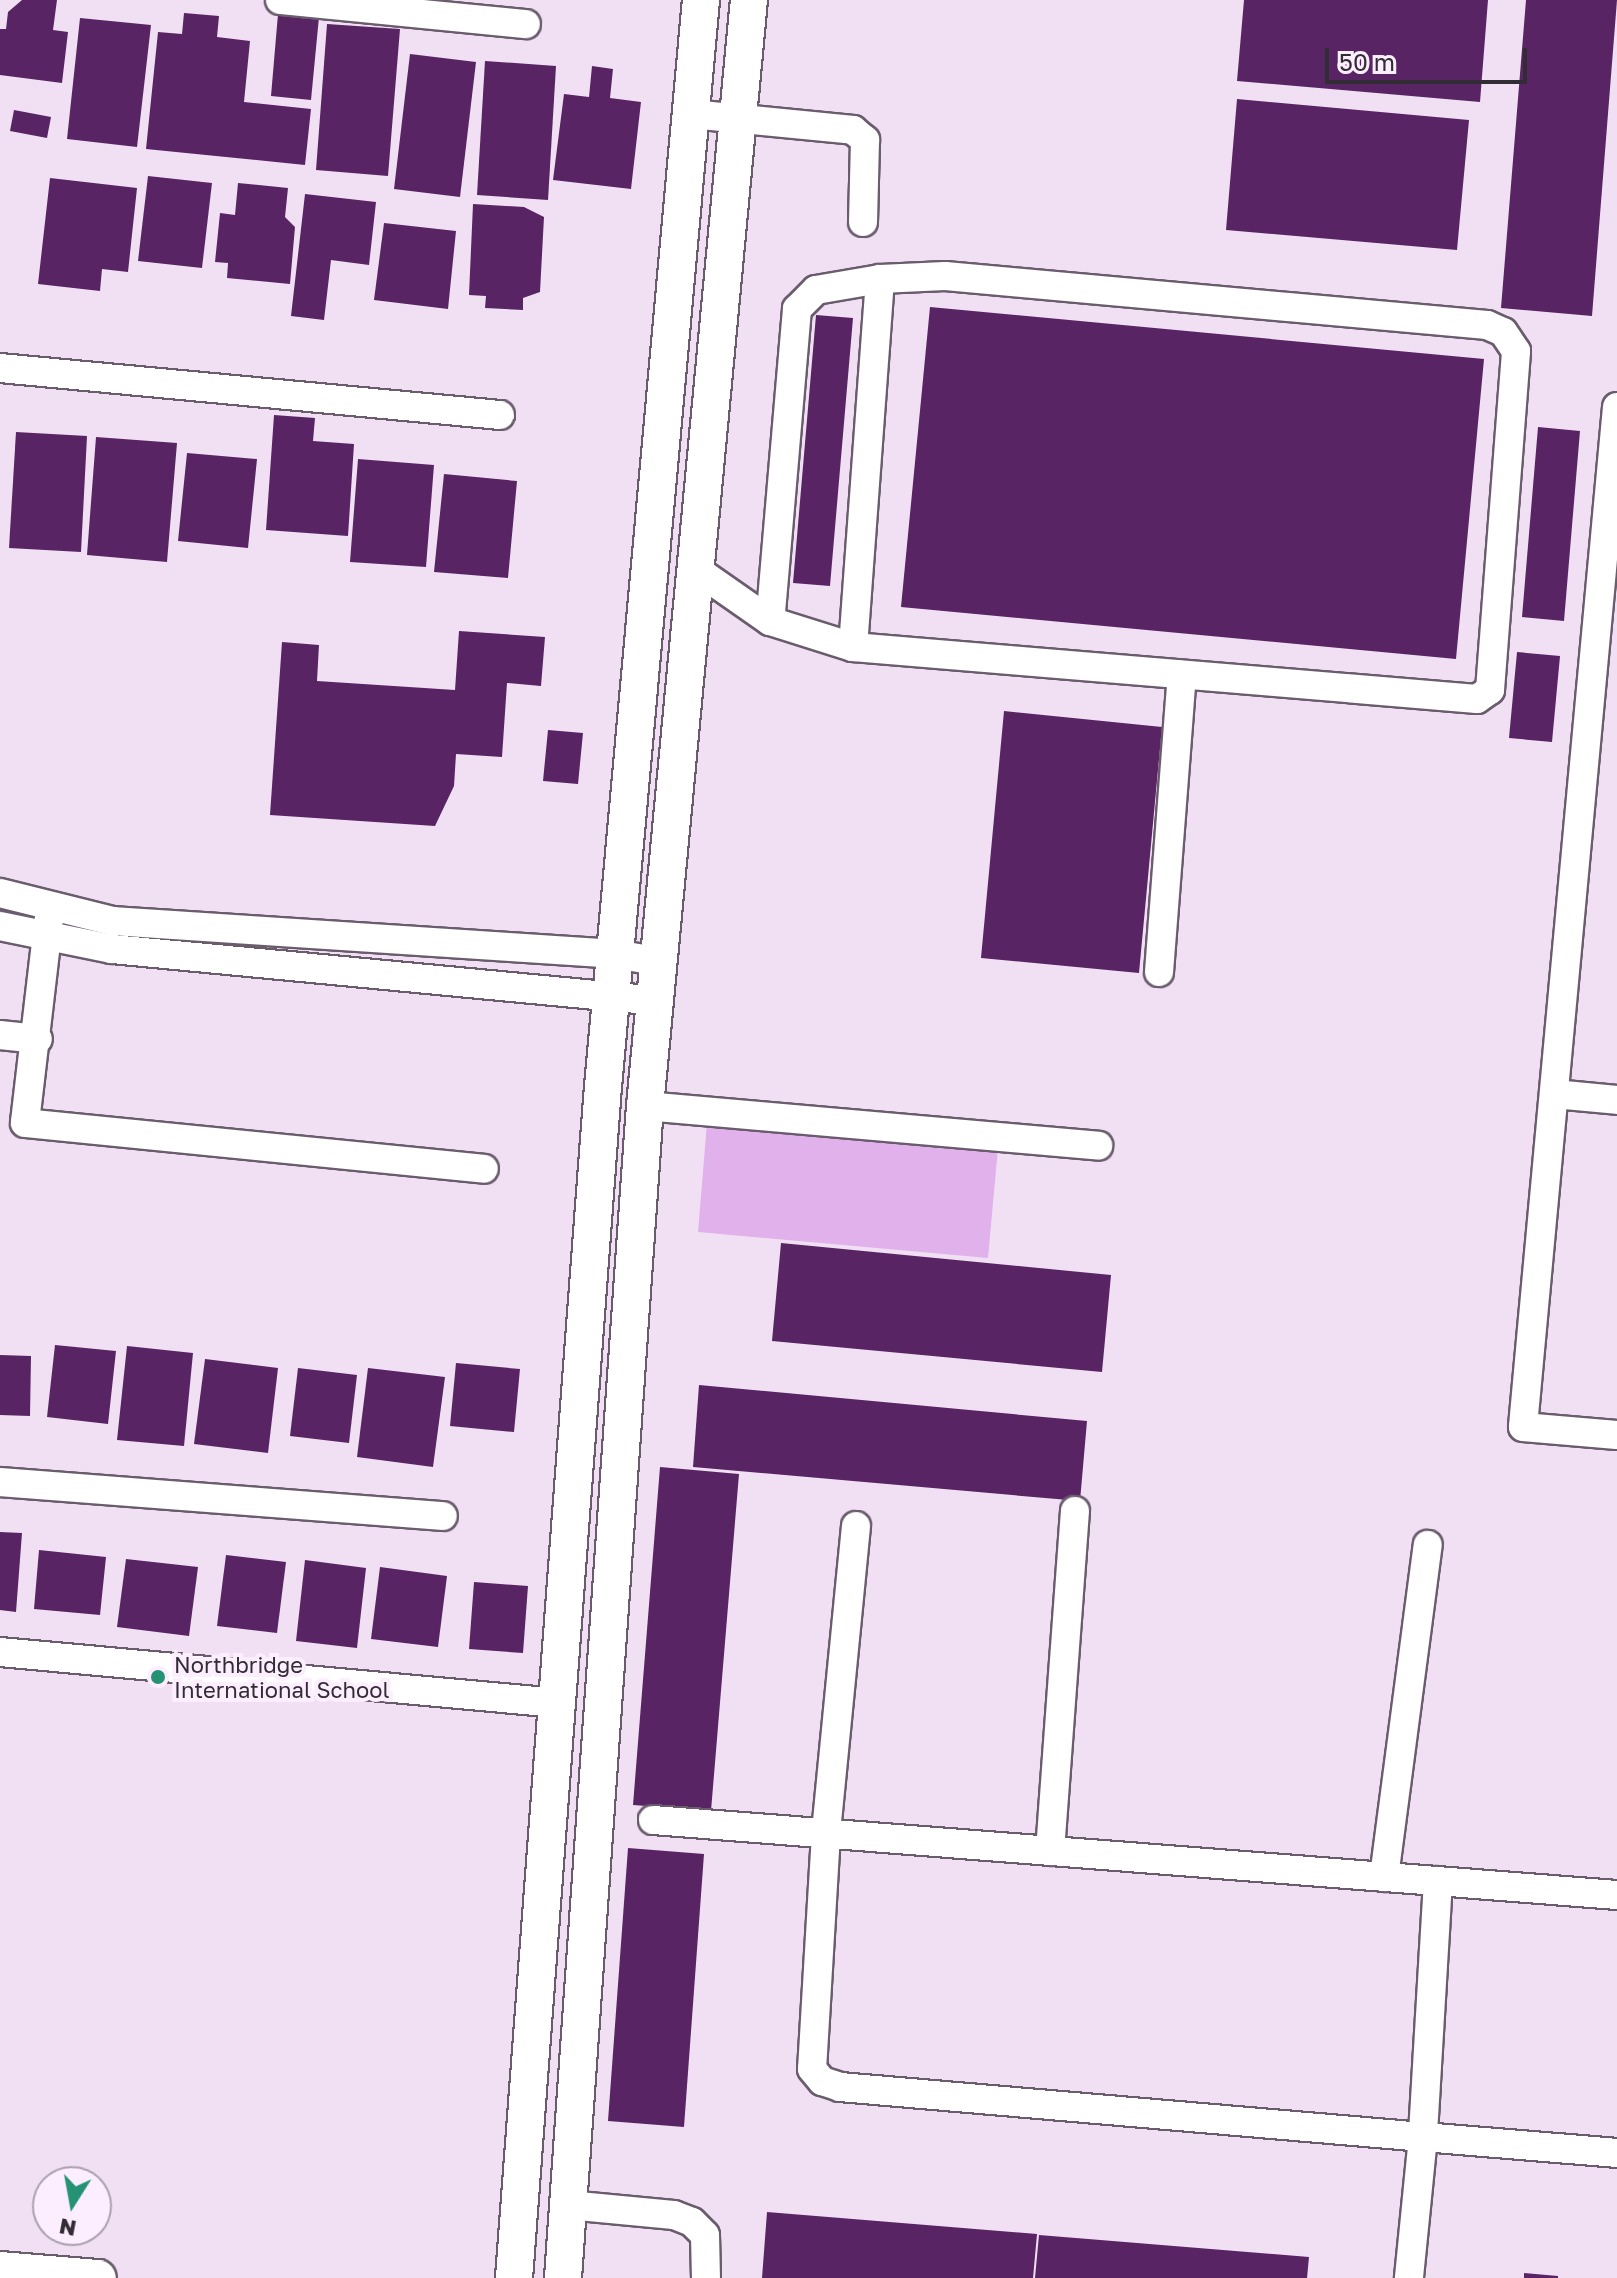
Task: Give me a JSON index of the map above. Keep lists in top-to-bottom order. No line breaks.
{"places":["Northbridge International School"],"scale_bar":"50 m","north":"bottom"}
